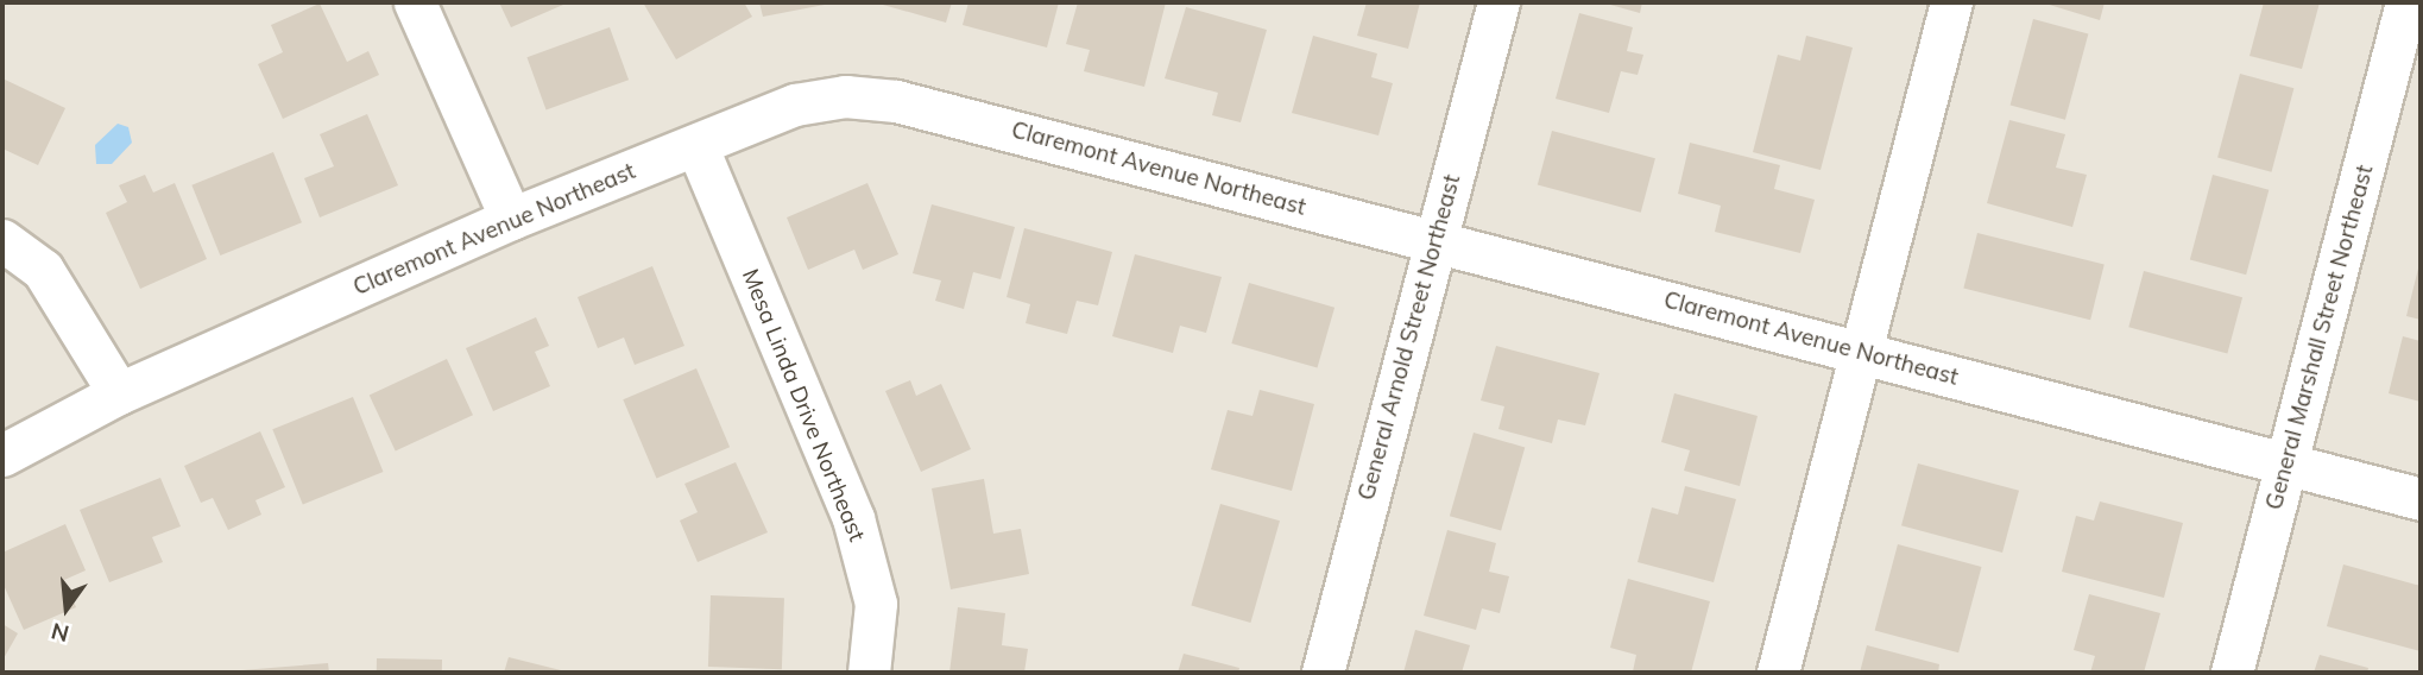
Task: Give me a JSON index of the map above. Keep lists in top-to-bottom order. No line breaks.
{"streets":{"street":["Claremont Avenue Northeast","General Arnold Street Northeast","General Marshall Street Northeast","Mesa Linda Drive Northeast"]},"crossings":[["Claremont Avenue Northeast","General Arnold Street Northeast"],["Claremont Avenue Northeast","General Marshall Street Northeast"],["Claremont Avenue Northeast","Mesa Linda Drive Northeast"]],"north":"bottom"}
